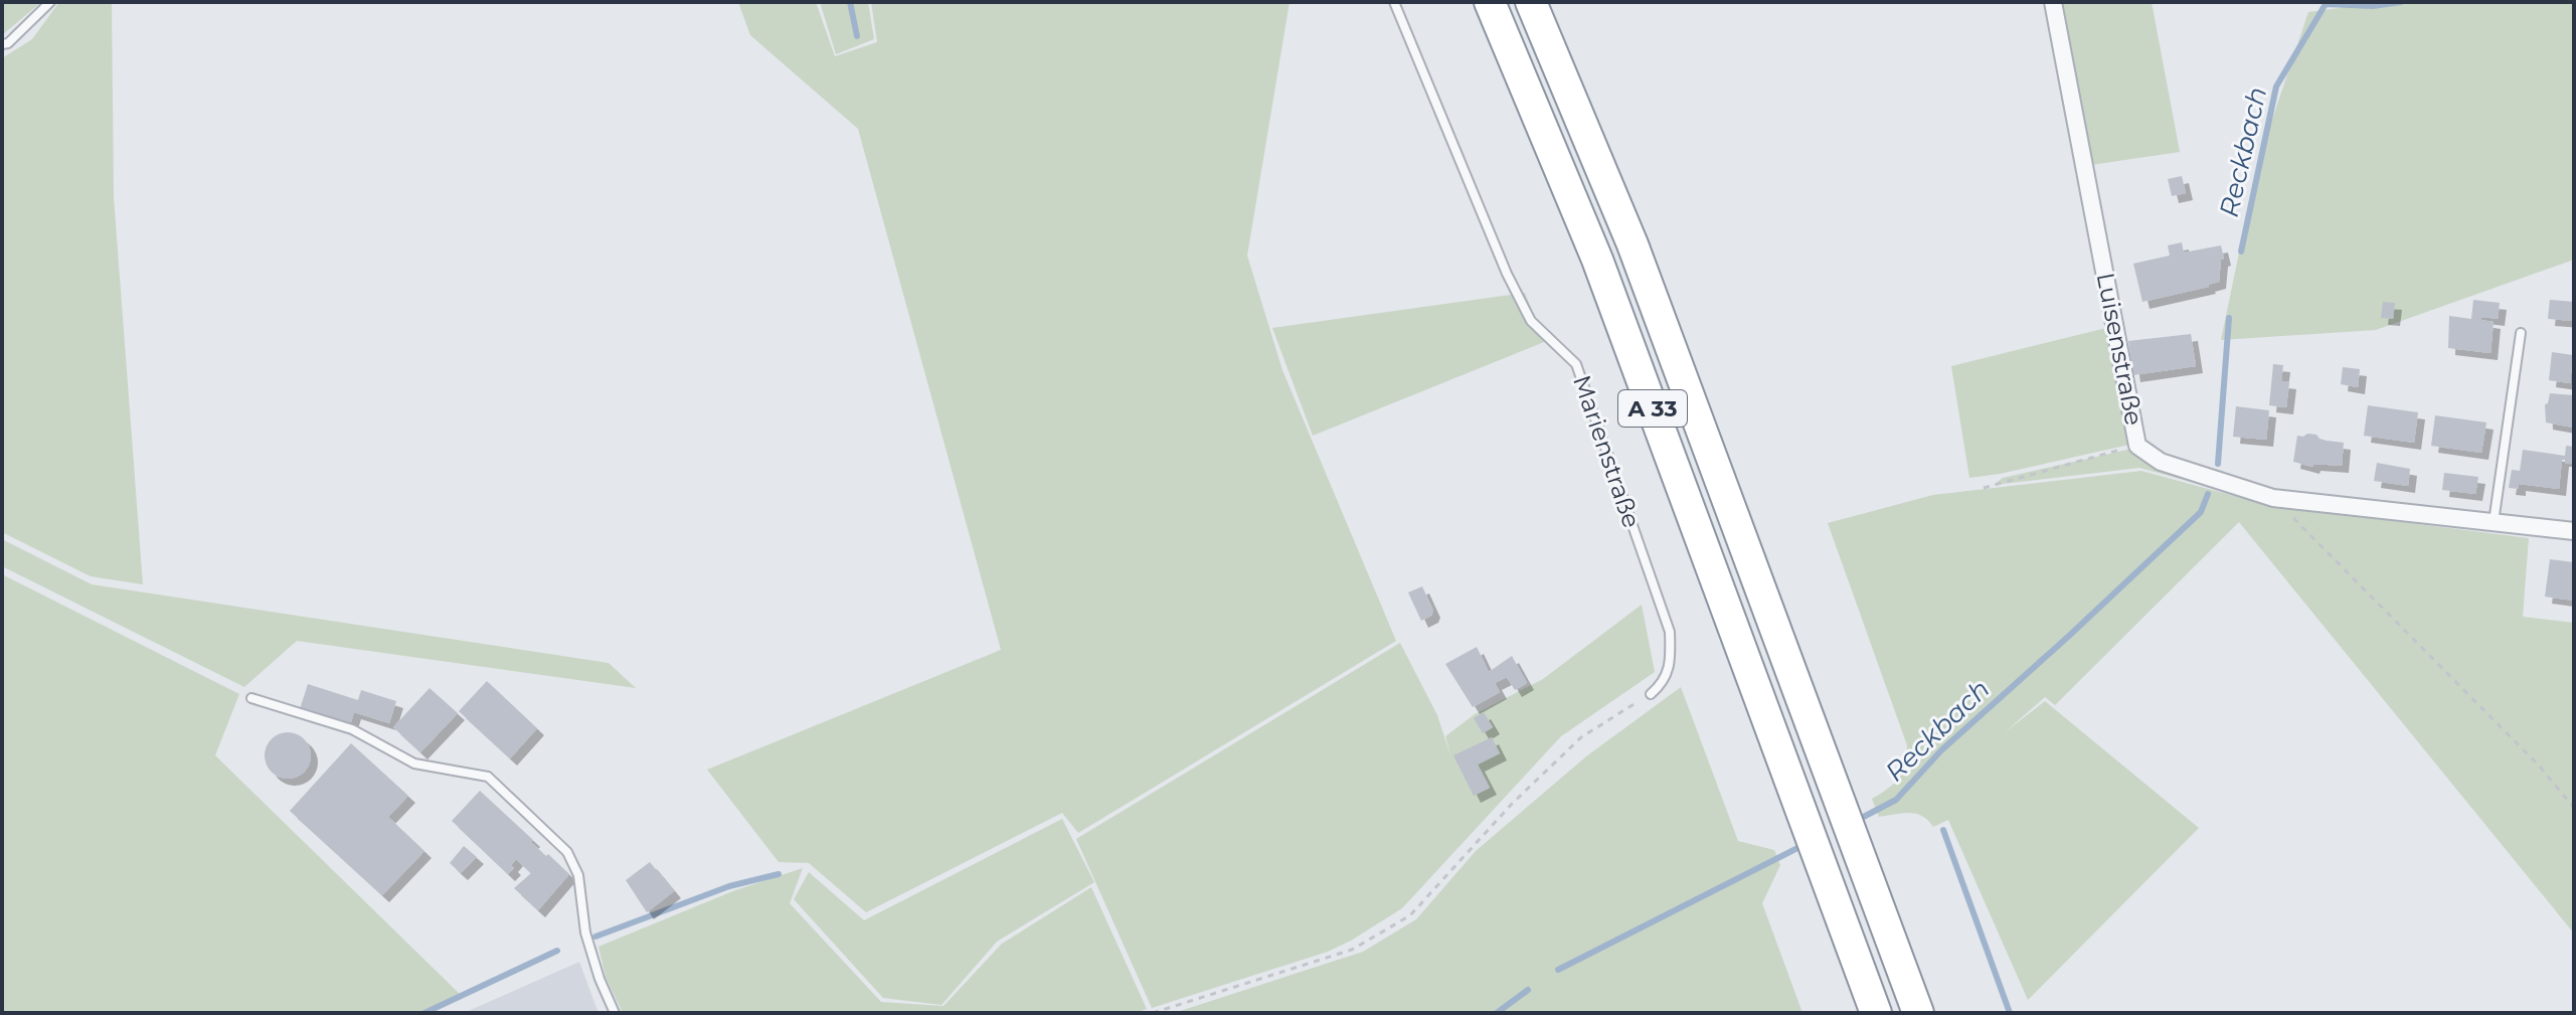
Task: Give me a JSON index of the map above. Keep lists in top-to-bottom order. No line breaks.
{"streets":{"highway":["A 33"],"street":["Luisenstraße"],"lane":["Marienstraße"]},"water":["Reckbach"]}
